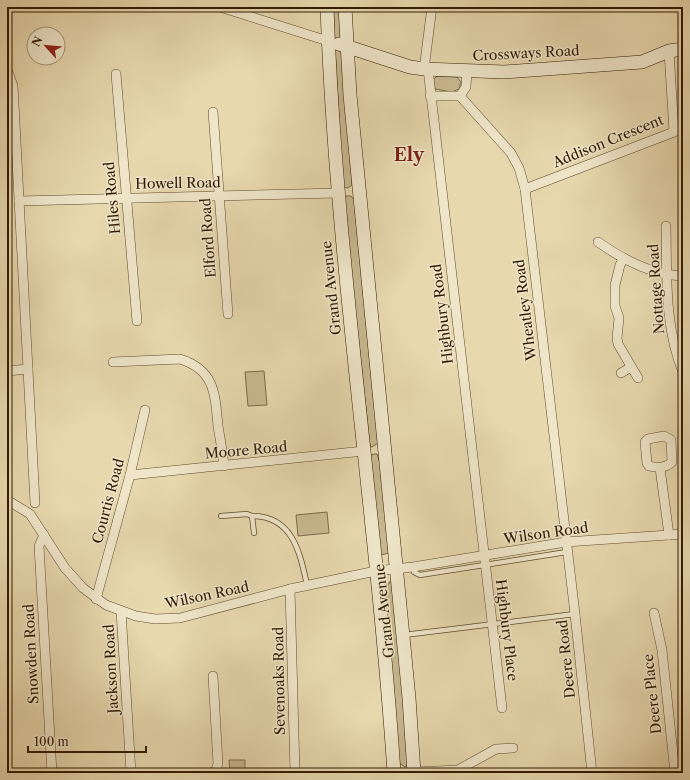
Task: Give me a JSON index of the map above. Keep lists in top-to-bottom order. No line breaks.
{"streets":{"street":["Crossways Road","Addison Crescent","Howell Road","Hiles Road","Elford Road","Grand Avenue","Nottage Road","Wheatley Road","Highbury Road","Moore Road","Courtis Road","Wilson Road","Highbury Place","Snowden Road","Deere Road","Jackson Road","Sevenoaks Road","Deere Place"]},"crossings":[["Crossways Road","Addison Crescent"],["Crossways Road","Grand Avenue"],["Crossways Road","Highbury Road"],["Addison Crescent","Wheatley Road"],["Howell Road","Hiles Road"],["Howell Road","Elford Road"],["Howell Road","Grand Avenue"],["Grand Avenue","Moore Road"],["Grand Avenue","Wilson Road"],["Wheatley Road","Wilson Road"],["Wheatley Road","Deere Road"],["Highbury Road","Wilson Road"],["Highbury Road","Highbury Place"],["Moore Road","Courtis Road"],["Courtis Road","Wilson Road"],["Wilson Road","Highbury Place"],["Wilson Road","Snowden Road"],["Wilson Road","Deere Road"],["Wilson Road","Jackson Road"],["Wilson Road","Sevenoaks Road"]],"districts":["Ely"],"scale_bar":"100 m","north":"top left"}
